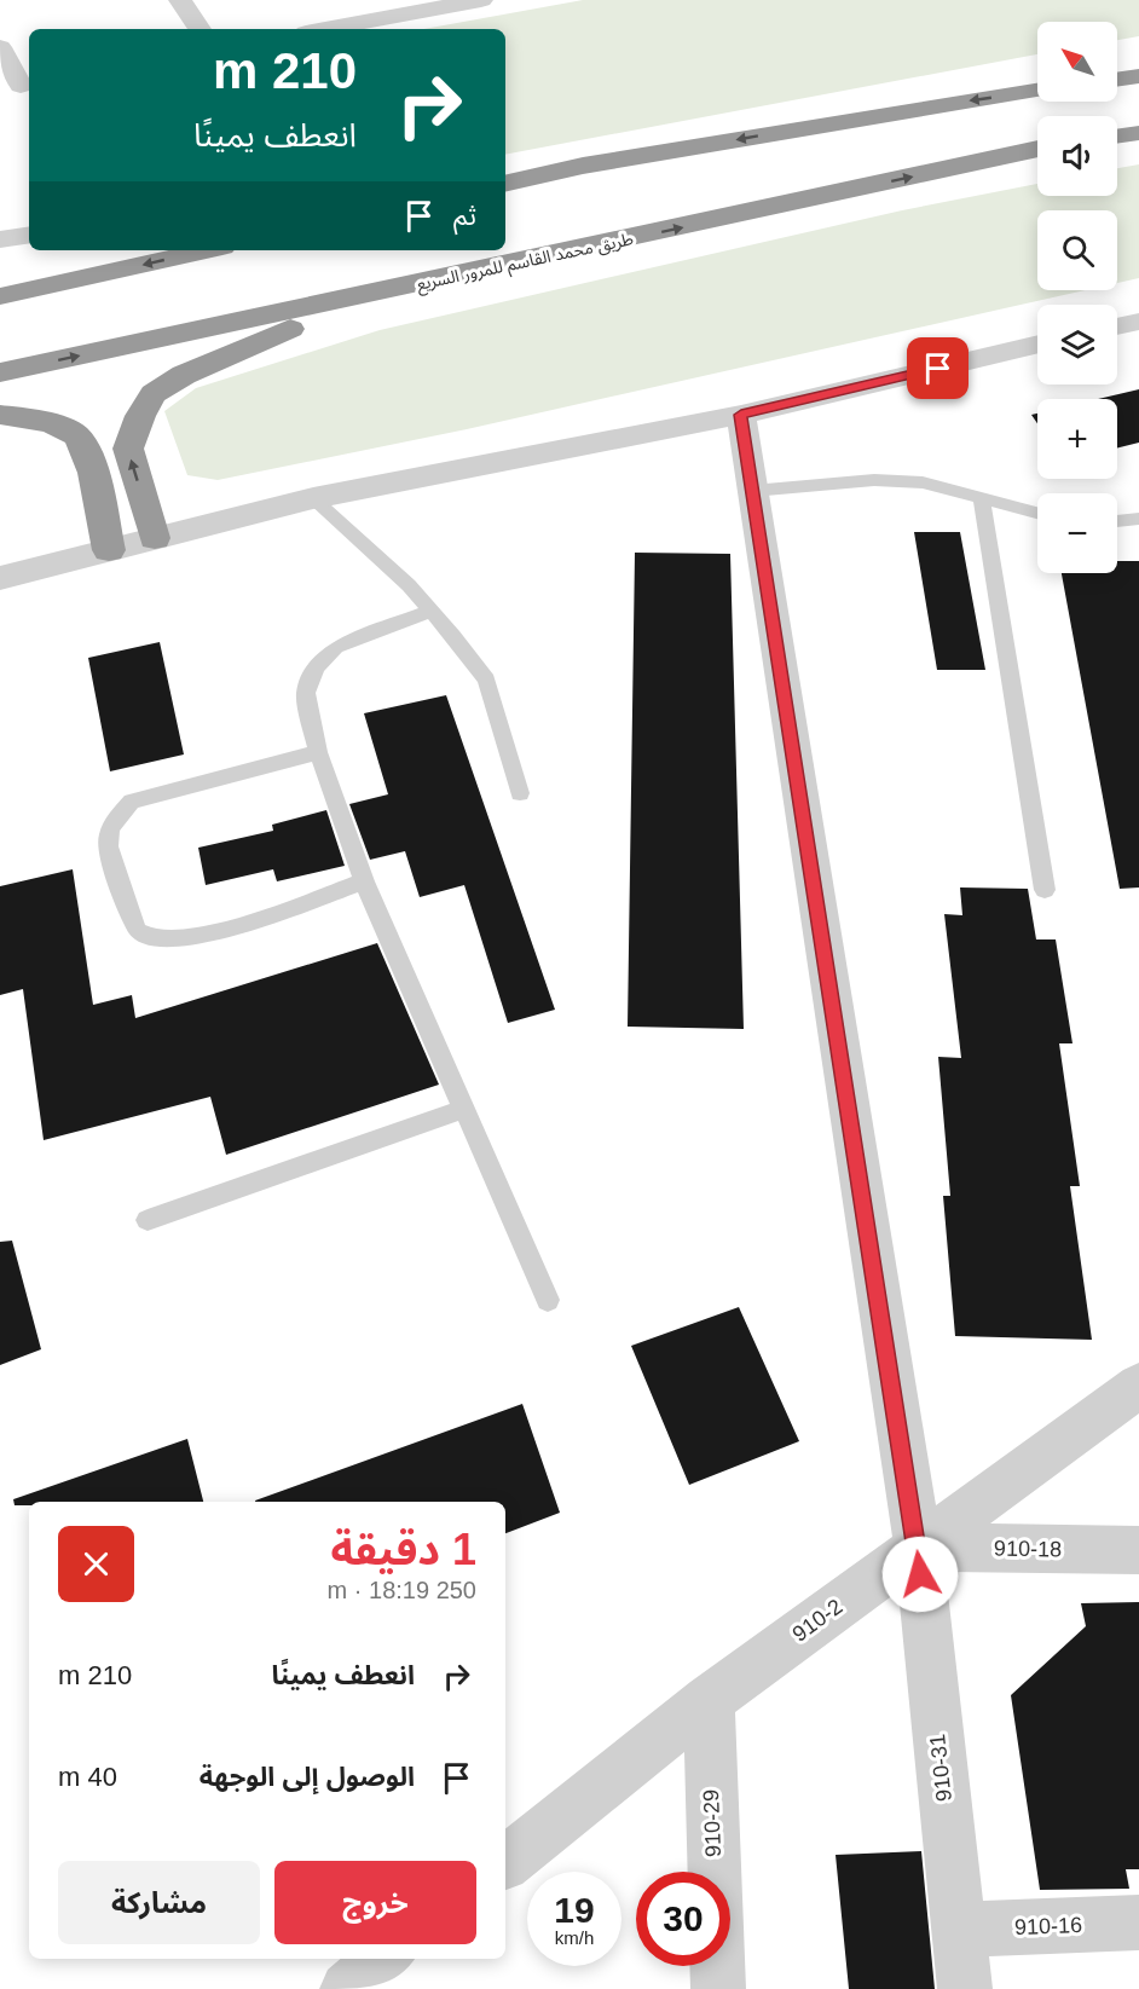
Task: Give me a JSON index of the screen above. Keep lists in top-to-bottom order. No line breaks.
{"streets":{"highway":["طريق محمد القاسم للمرور السريع"],"street":["910-18","910-2","910-31","910-29","910-16"]},"crossings":[["910-18","910-2"],["910-18","910-31"],["910-2","910-31"],["910-2","910-29"],["910-31","910-16"]],"north":"top left","page":{"map_buttons":["+","−"],"turn":["210 m","انعطف يمينًا"],"then":"ثم","heading":["1 دقيقة","250 m · 18:19"],"list":[{"name":"انعطف يمينًا","value":"210 m"},{"name":"الوصول إلى الوجهة","value":"40 m"}],"buttons":["خروج","مشاركة"],"speed":"19 km/h","limit":"30"}}
